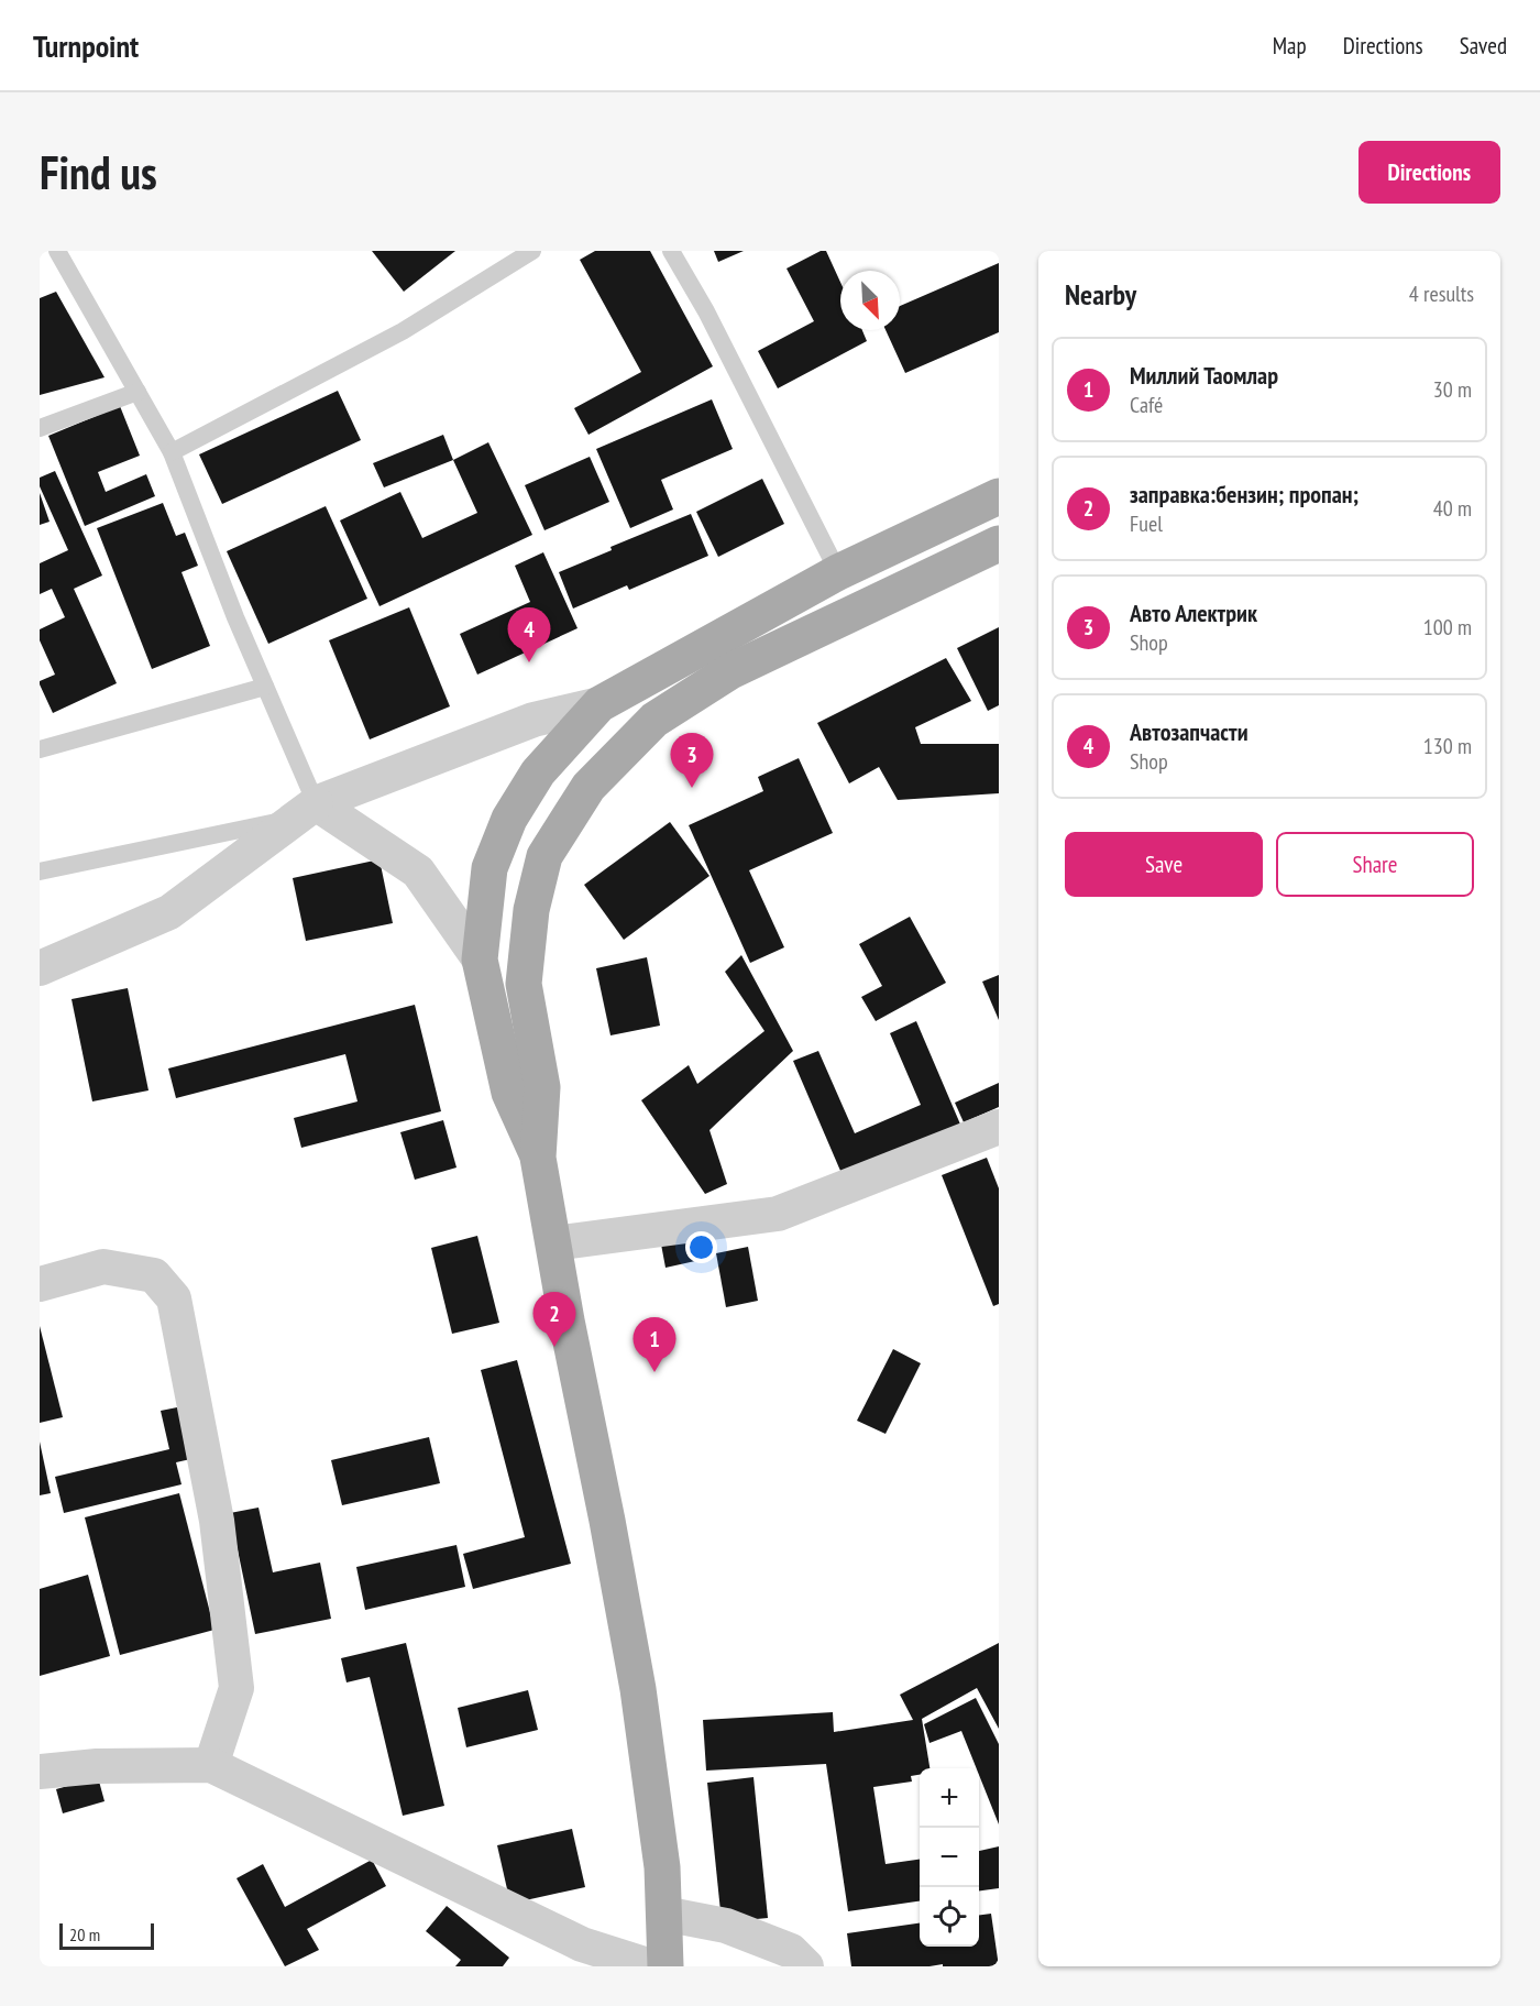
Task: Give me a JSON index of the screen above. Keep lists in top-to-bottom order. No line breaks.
{"scale_bar":"20 m","north":"bottom right","page":{"header":"Turnpoint","nav":["Map","Directions","Saved"],"buttons":["Directions",["Save","Share"]],"title":"Find us","heading":["Nearby","4 results"],"list":[{"mark":"1","name":"Миллий Таомлар","note":"Café","value":"30 m"},{"mark":"2","name":"заправка:бензин; пропан;","note":"Fuel","value":"40 m"},{"mark":"3","name":"Авто Алектрик","note":"Shop","value":"100 m"},{"mark":"4","name":"Автозапчасти","note":"Shop","value":"130 m"}],"pins":["4","3","2","1"],"map_buttons":["+","−"],"scale":"20 m"}}
